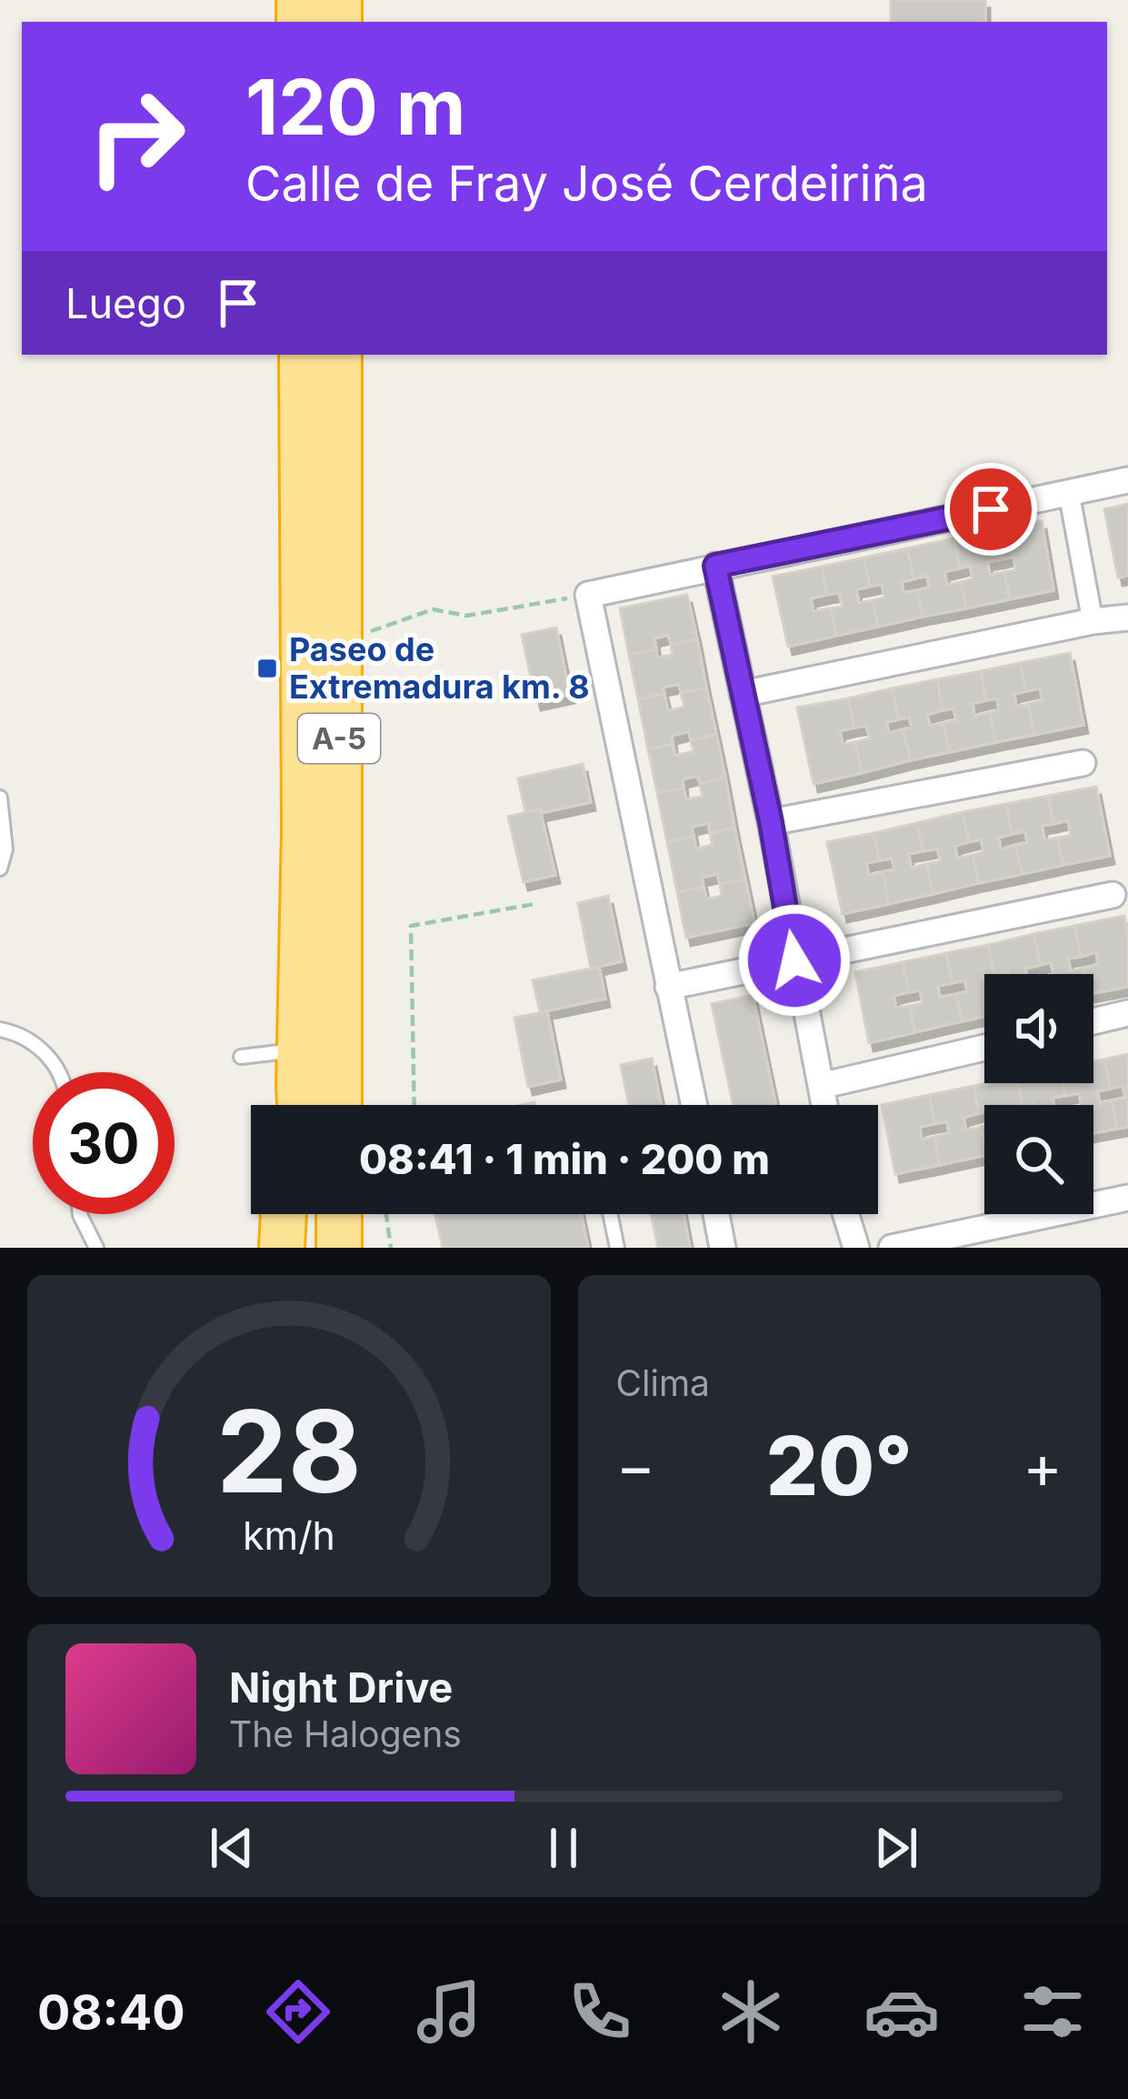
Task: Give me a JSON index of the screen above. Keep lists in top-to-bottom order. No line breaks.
{"streets":{"highway":["A-5"]},"places":{"transit":["Paseo de Extremadura km. 8"]},"page":{"turn":["120 m","Calle de Fray José Cerdeiriña"],"then":"Luego","limit":"30","trip":"08:41 · 1 min · 200 m","tile":"Clima","heat":["−","20°","+"],"song":["Night Drive","The Halogens"],"tabs":"08:40","gauge":["28","km/h"]}}
